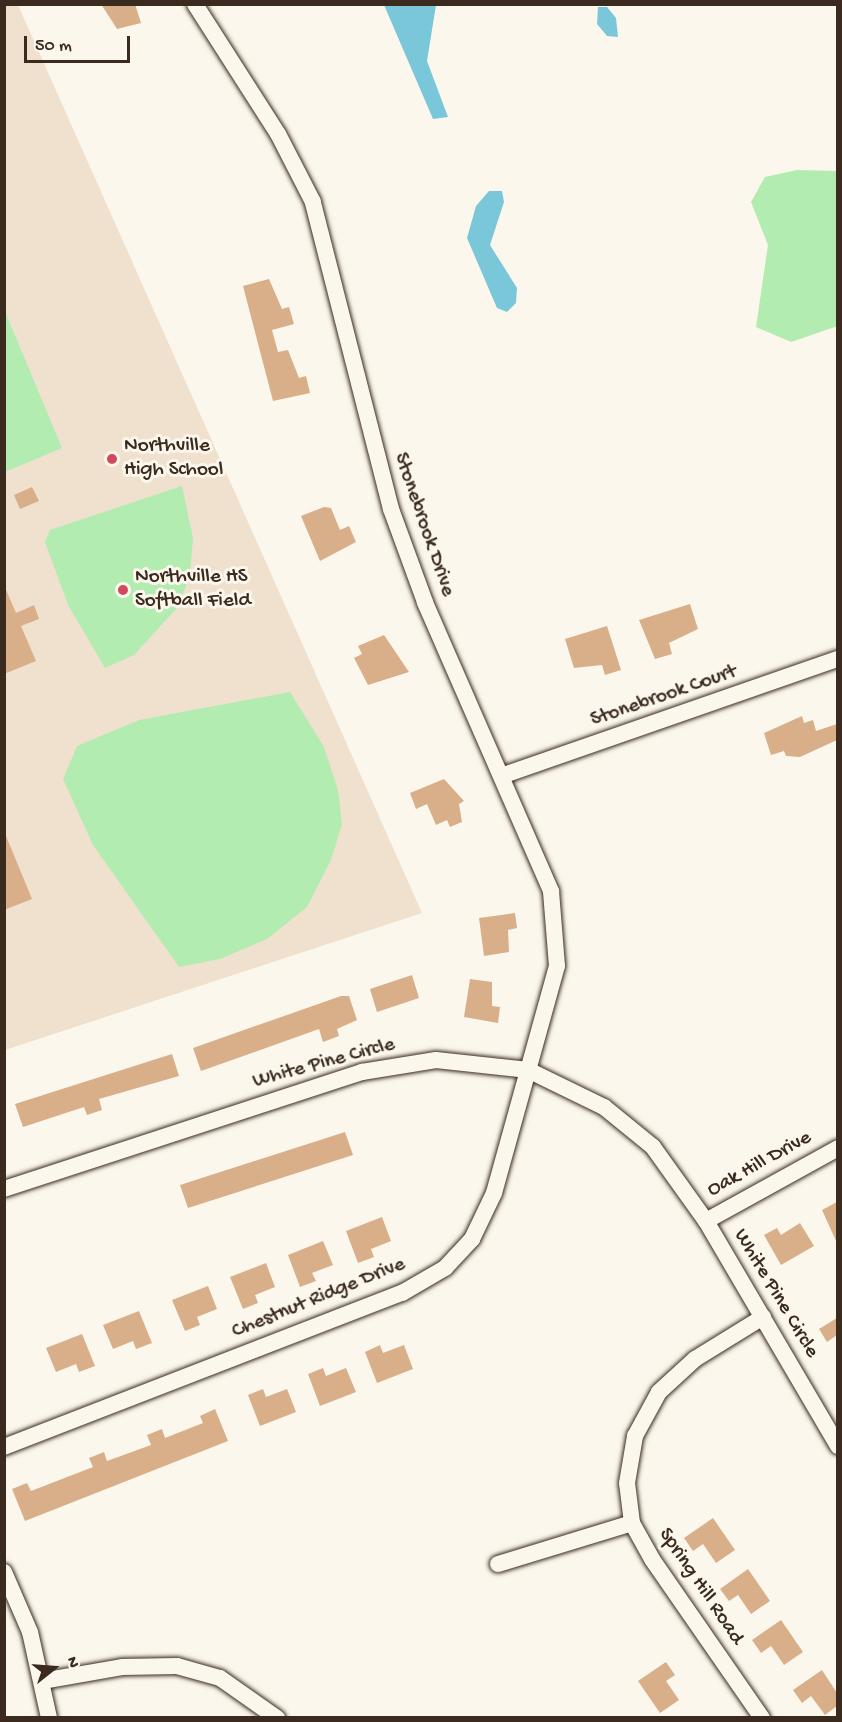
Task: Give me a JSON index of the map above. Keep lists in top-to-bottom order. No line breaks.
{"streets":{"street":["Stonebrook Drive","Stonebrook Court","White Pine Circle","Oak Hill Drive","Chestnut Ridge Drive","Spring Hill Road"]},"crossings":[["Stonebrook Drive","Stonebrook Court"],["Stonebrook Drive","White Pine Circle"],["Stonebrook Drive","Chestnut Ridge Drive"],["White Pine Circle","Oak Hill Drive"],["White Pine Circle","Chestnut Ridge Drive"],["White Pine Circle","Spring Hill Road"]],"places":["Northville High School","Northville HS Softball Field"],"scale_bar":"50 m","north":"right"}
